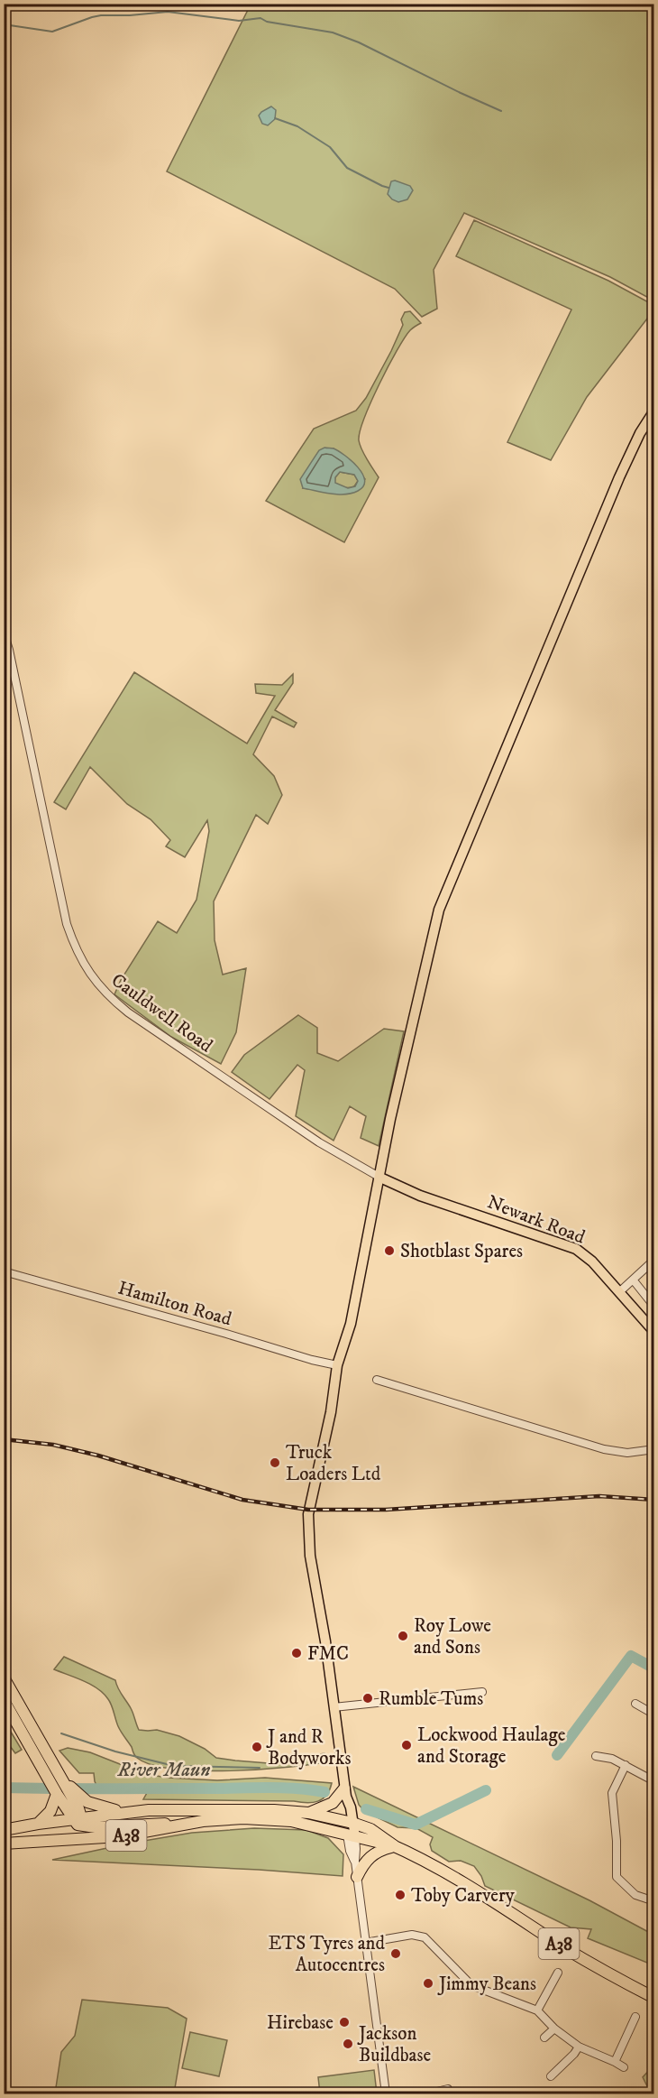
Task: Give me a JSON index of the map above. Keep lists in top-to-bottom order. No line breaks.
{"streets":{"highway":["A38"],"main road":["Newark Road"],"street":["Cauldwell Road","Hamilton Road"]},"crossings":[["Cauldwell Road","Newark Road"]],"water":["River Maun"],"places":["Shotblast Spares","Truck Loaders Ltd","Roy Lowe and Sons","FMC","Rumble Tums","Lockwood Haulage and Storage","J and R Bodyworks","Toby Carvery","ETS Tyres and Autocentres","Jimmy Beans","Hirebase","Jackson Buildbase"]}
